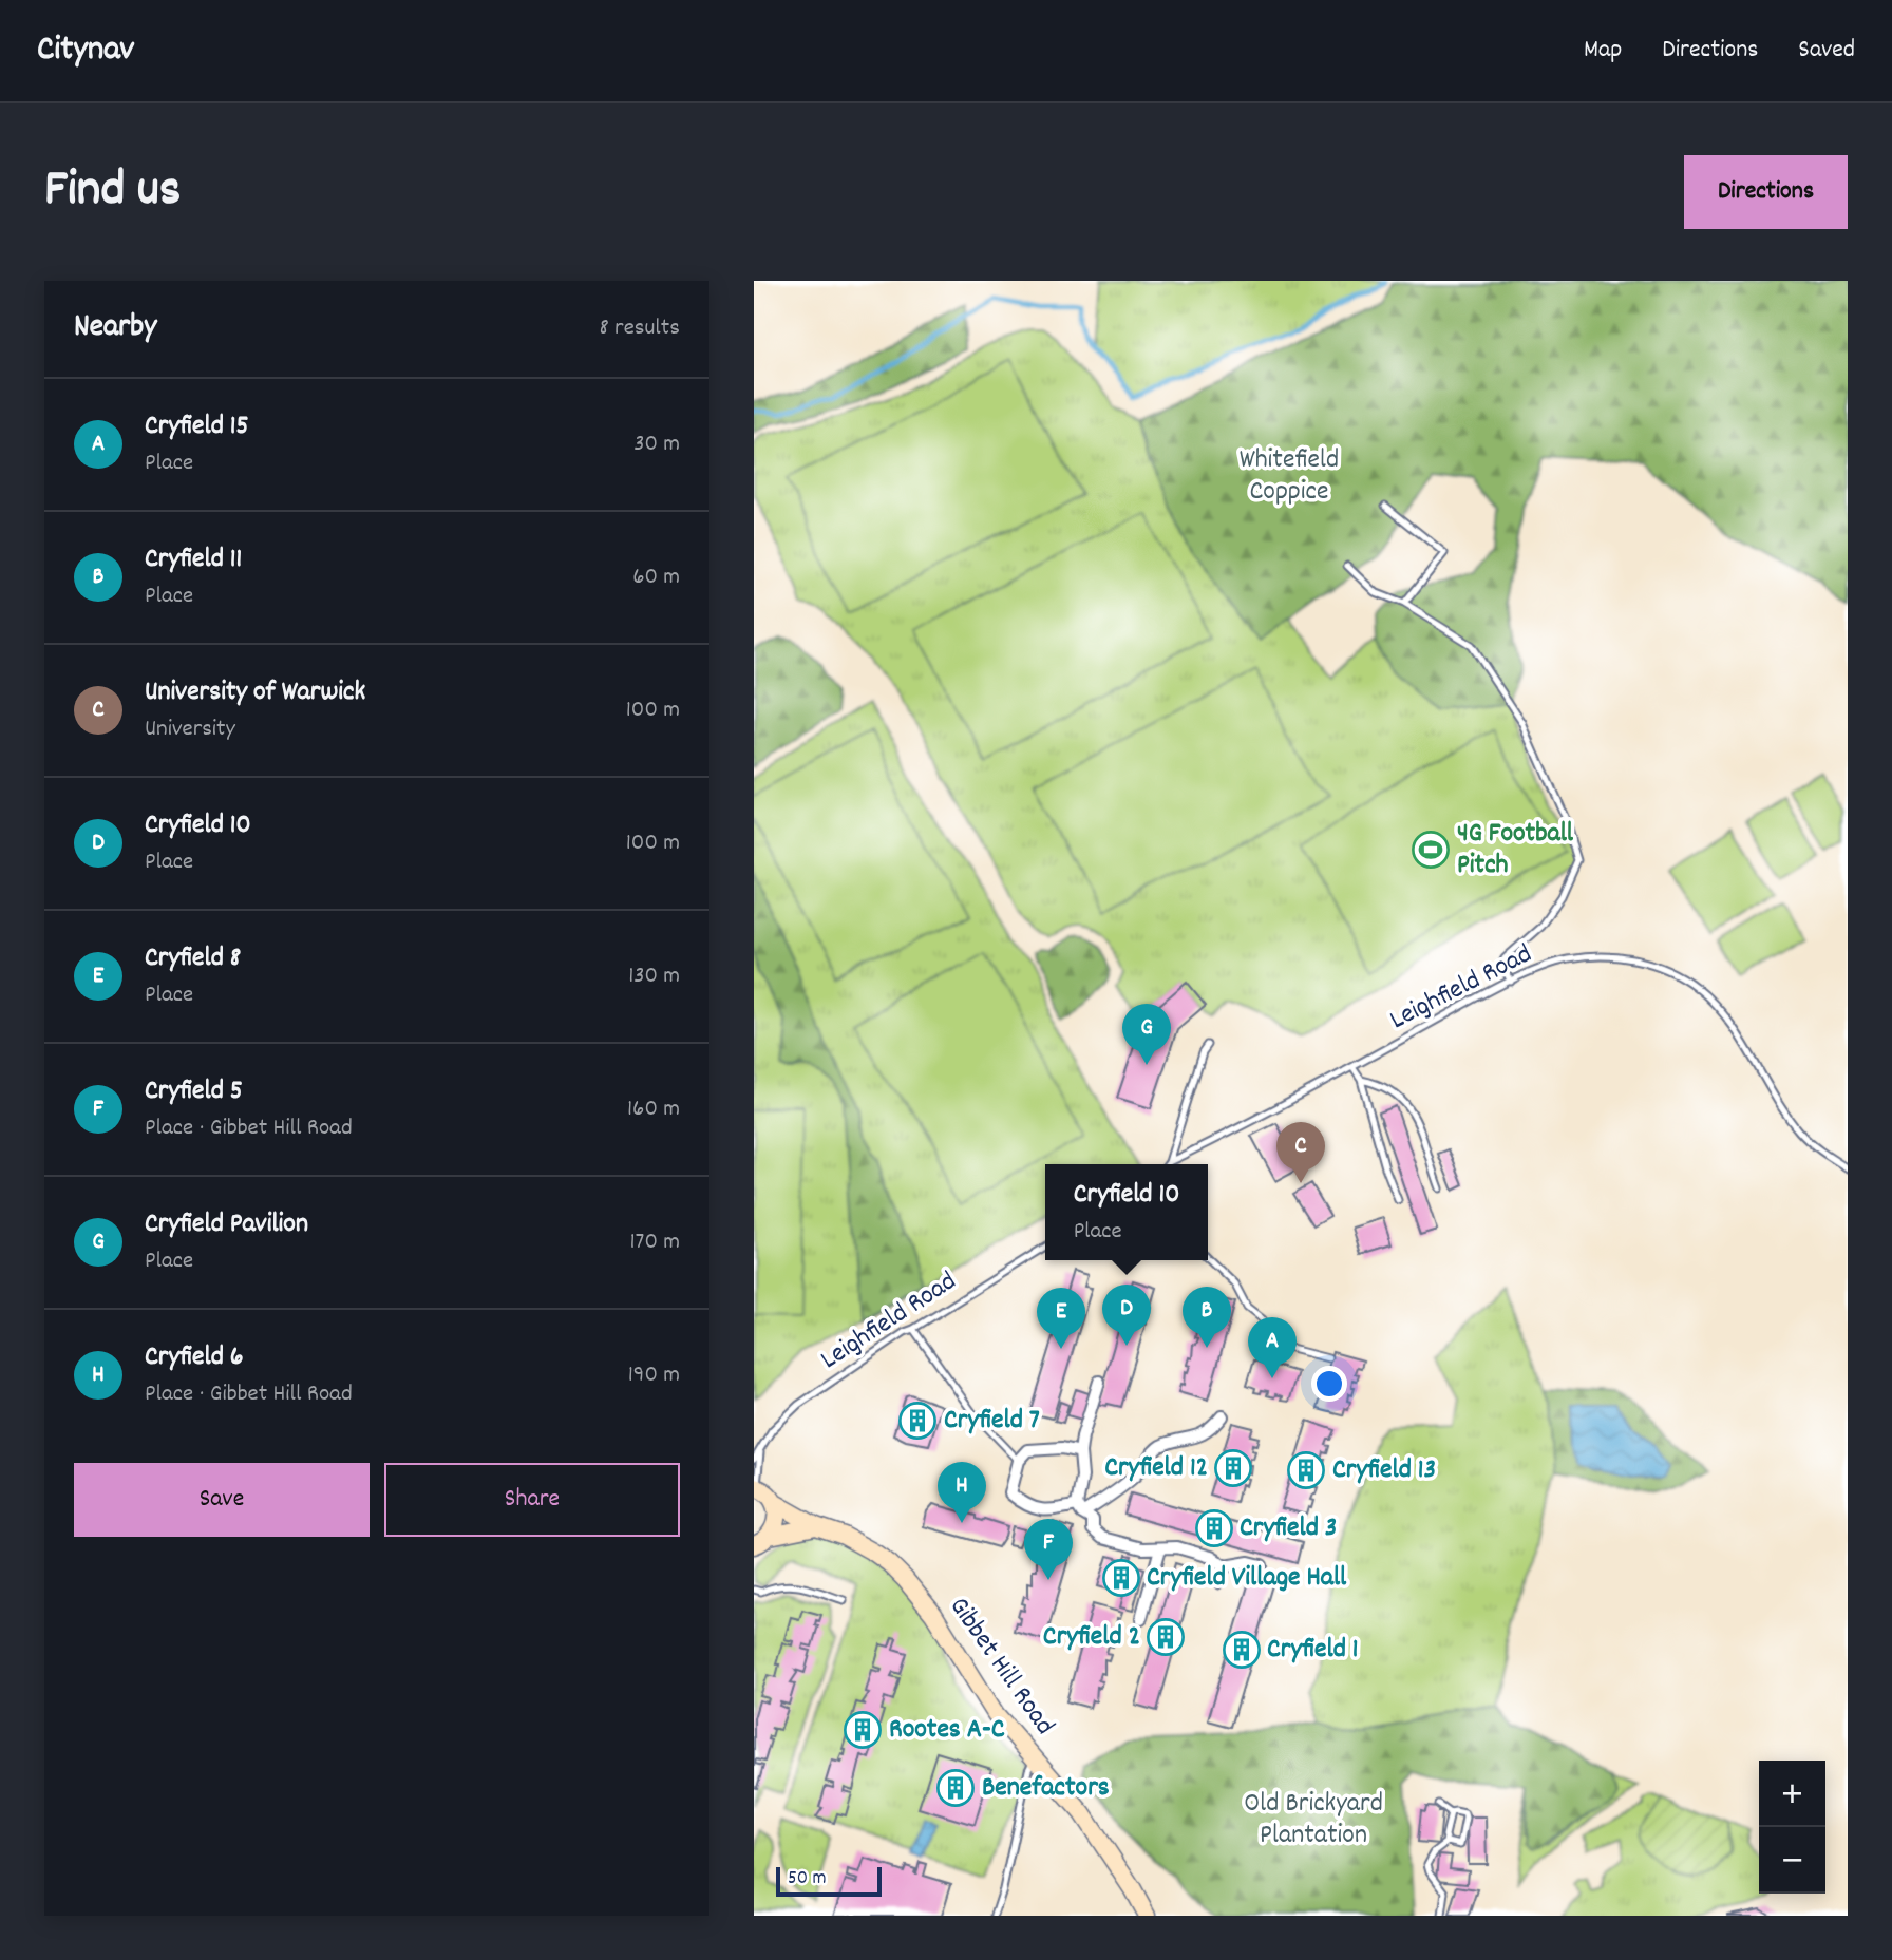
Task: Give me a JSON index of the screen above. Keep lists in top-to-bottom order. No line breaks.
{"streets":{"street":["Gibbet Hill Road"],"lane":["Leighfield Road"]},"parks":["Whitefield Coppice","Old Brickyard Plantation"],"places":{"sports":["4G Football Pitch"],"building":["Cryfield 7","Cryfield 12","Cryfield 13","Cryfield 3","Cryfield Village Hall","Cryfield 2","Cryfield 1","Rootes A-C","Benefactors"]},"scale_bar":"50 m","page":{"header":"Citynav","nav":["Map","Directions","Saved"],"title":"Find us","buttons":["Directions",["Save","Share"]],"heading":["Nearby","8 results"],"list":[{"mark":"A","name":"Cryfield 15","note":"Place","value":"30 m"},{"mark":"B","name":"Cryfield 11","note":"Place","value":"60 m"},{"mark":"C","name":"University of Warwick","note":"University","value":"100 m"},{"mark":"D","name":"Cryfield 10","note":"Place","value":"100 m"},{"mark":"E","name":"Cryfield 8","note":"Place","value":"130 m"},{"mark":"F","name":"Cryfield 5","note":"Place · Gibbet Hill Road","value":"160 m"},{"mark":"G","name":"Cryfield Pavilion","note":"Place","value":"170 m"},{"mark":"H","name":"Cryfield 6","note":"Place · Gibbet Hill Road","value":"190 m"}],"pins":["G","C","D","B","E","A","H","F"],"popup":["Cryfield 10","Place"],"map_buttons":["+","−"],"scale":"50 m"}}
